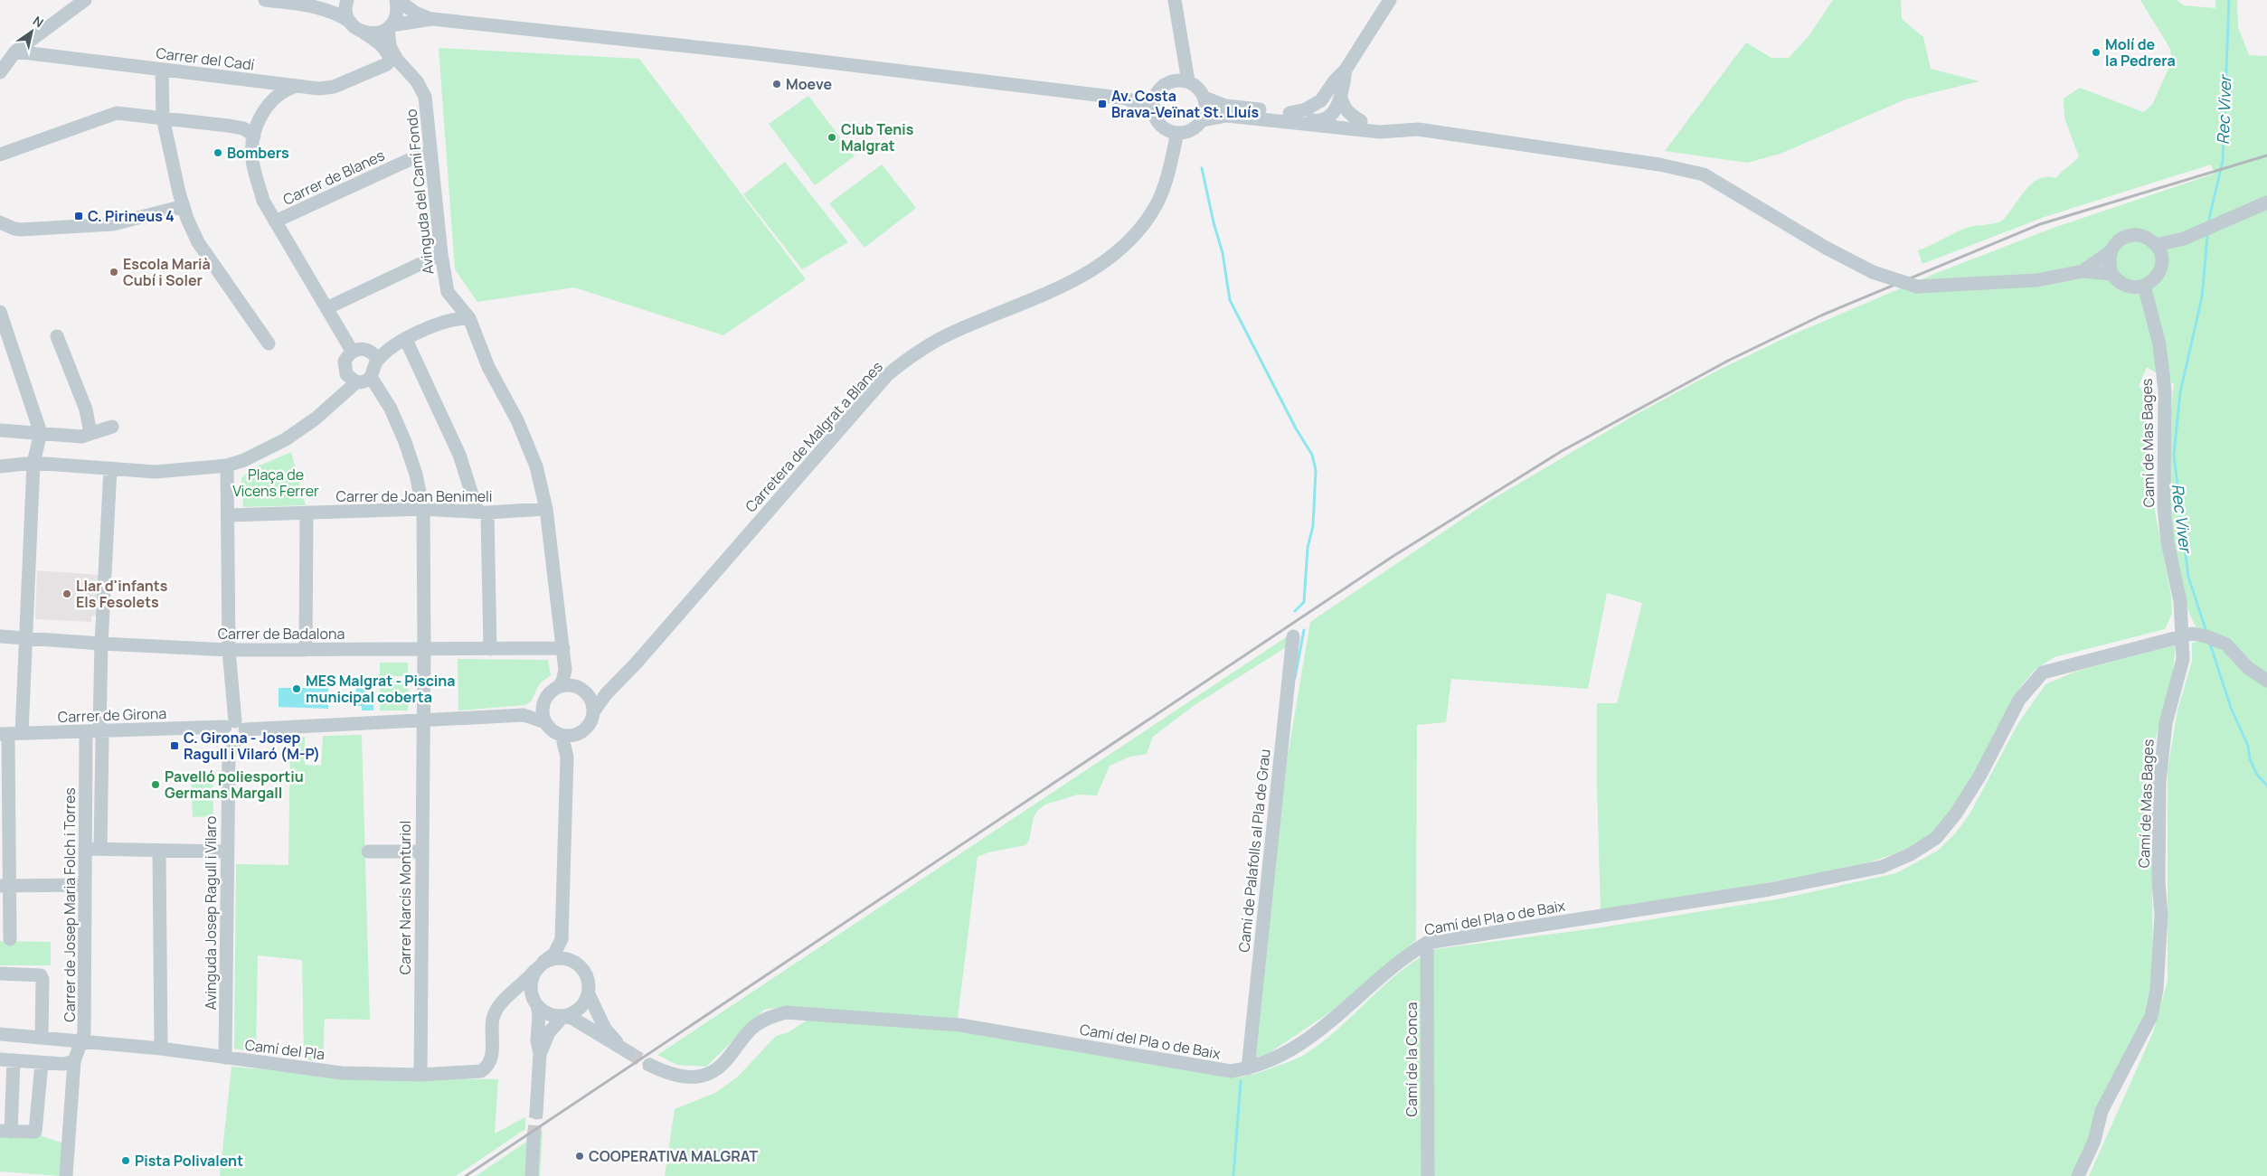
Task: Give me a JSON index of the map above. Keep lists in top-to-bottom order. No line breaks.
{"streets":{"street":["Carrer del Cadí","Carrer de Blanes","Avinguda del Camí Fondo","Carretera de Malgrat a Blanes","Camí de Mas Bages","Carrer de Joan Benimeli","Carrer de Badalona","Carrer de Girona","Camí de Palafolls al Pla de Grau","Carrer Narcís Monturiol","Carrer de Josep Maria Folch i Torres","Avinguda Josep Ragull i Vilaro","Camí del Pla o de Baix","Camí del Pla","Camí de la Conca"]},"crossings":[["Carrer de Blanes","Avinguda del Camí Fondo"],["Carretera de Malgrat a Blanes","Carrer de Girona"],["Camí de Mas Bages","Camí del Pla o de Baix"],["Carrer de Joan Benimeli","Carrer Narcís Monturiol"],["Carrer de Badalona","Carrer Narcís Monturiol"],["Carrer de Girona","Carrer Narcís Monturiol"],["Carrer de Girona","Carrer de Josep Maria Folch i Torres"],["Carrer de Girona","Avinguda Josep Ragull i Vilaro"],["Camí de Palafolls al Pla de Grau","Camí del Pla o de Baix"],["Carrer Narcís Monturiol","Camí del Pla"],["Carrer de Josep Maria Folch i Torres","Camí del Pla"],["Avinguda Josep Ragull i Vilaro","Camí del Pla"],["Camí del Pla o de Baix","Camí de la Conca"]],"water":["Rec Viver"],"parks":["Plaça de Vicens Ferrer"],"places":{"other":["Molí de la Pedrera","Moeve","Club Tenis Malgrat","Bombers","Escola Marià Cubí i Soler","Llar d'infants Els Fesolets","MES Malgrat - Piscina municipal coberta","Pavelló poliesportiu Germans Margall","COOPERATIVA MALGRAT","Pista Polivalent"],"transit":["Av. Costa Brava-Veïnat St. Lluís","C. Pirineus 4","C. Girona - Josep Ragull i Vilaró (M-P)"]},"north":"top right"}
